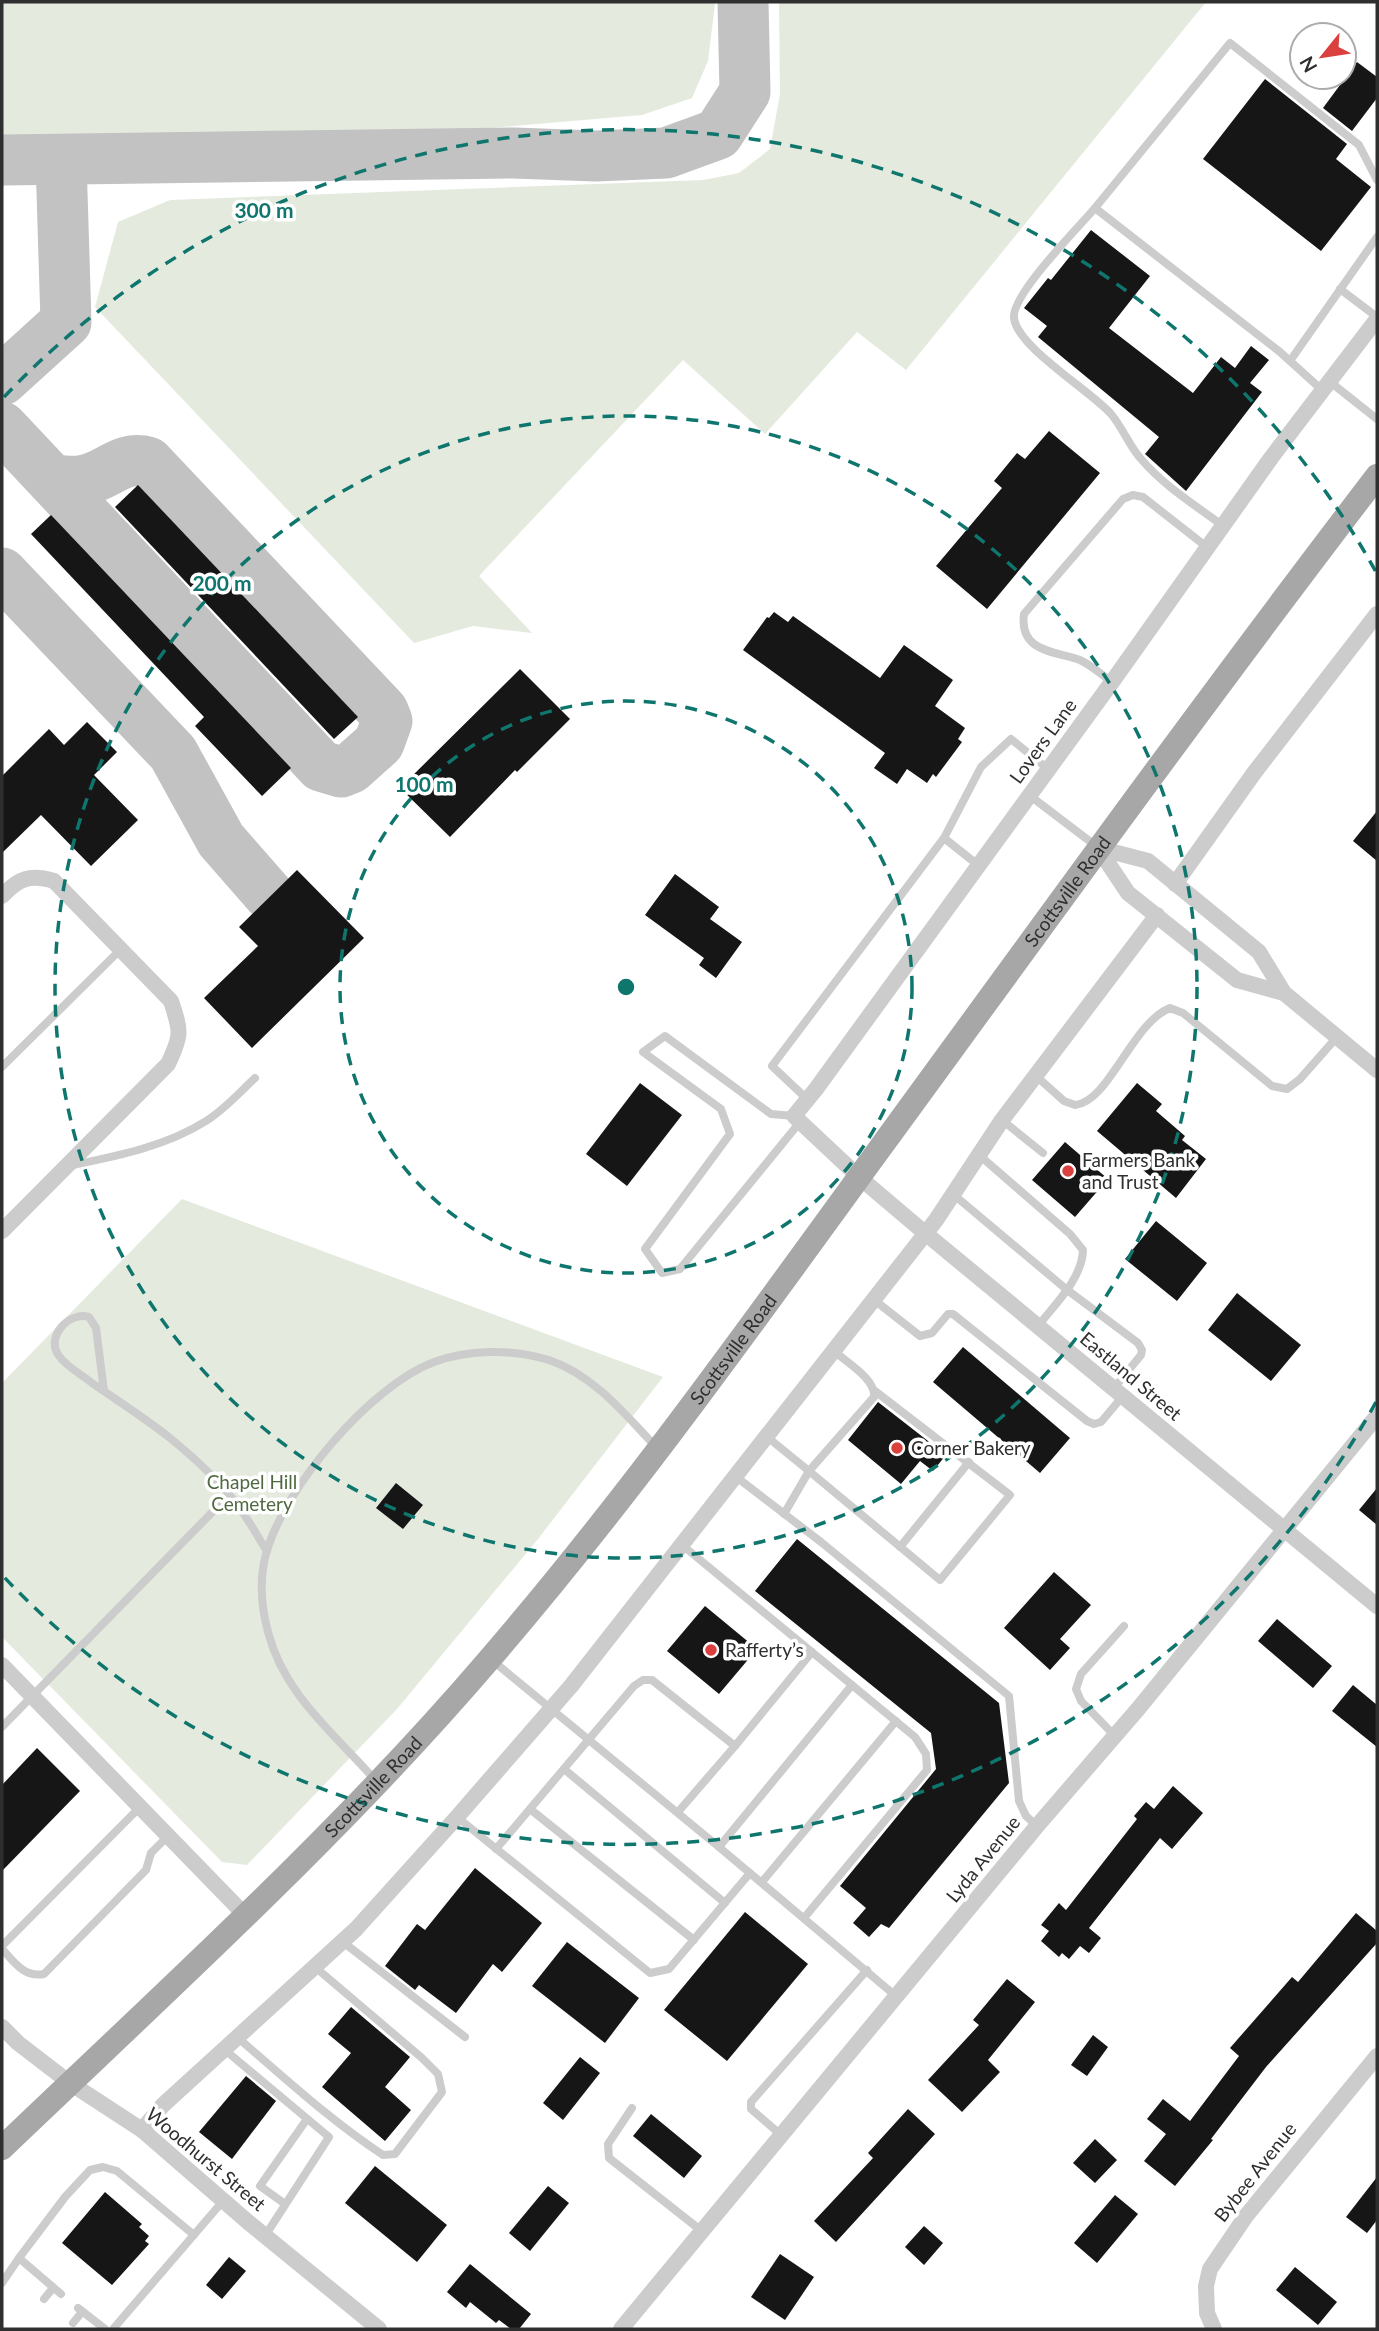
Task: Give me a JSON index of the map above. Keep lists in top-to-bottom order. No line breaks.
{"streets":{"main road":["Scottsville Road"],"street":["Lovers Lane","Eastland Street","Lyda Avenue","Woodhurst Street","Bybee Avenue"]},"crossings":[["Scottsville Road","Eastland Street"],["Scottsville Road","Woodhurst Street"],["Eastland Street","Lyda Avenue"]],"parks":["Chapel Hill Cemetery"],"places":["Farmers Bank and Trust","Corner Bakery","Rafferty’s"],"north":"bottom left","rings":["300 m","200 m","100 m"]}
